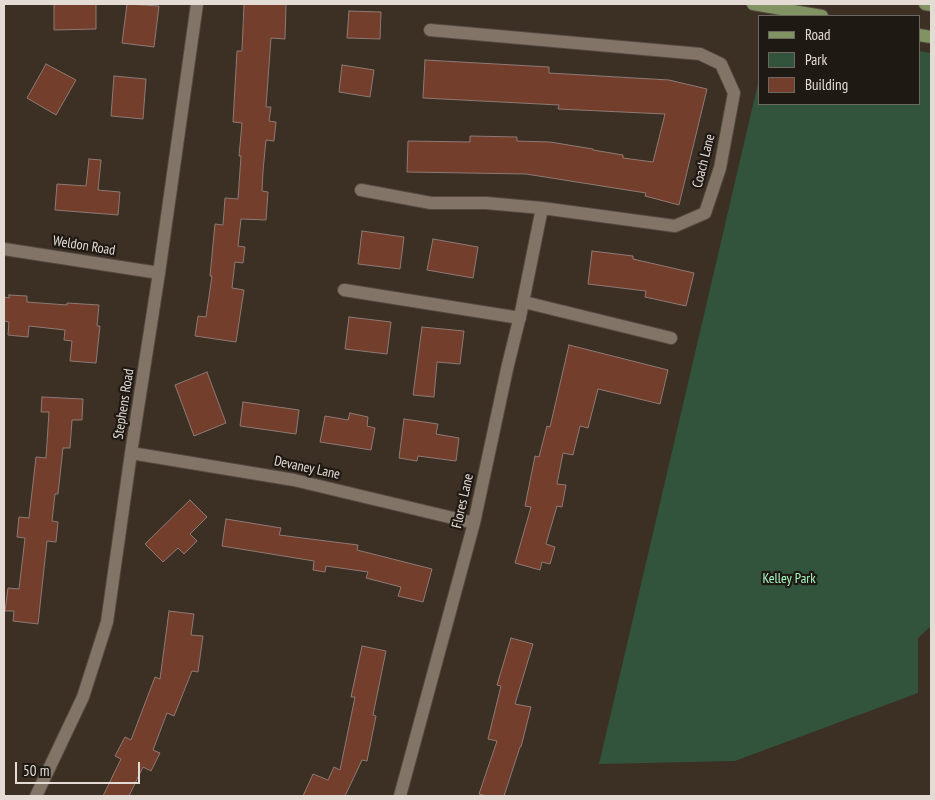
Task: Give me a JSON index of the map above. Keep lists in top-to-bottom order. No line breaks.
{"streets":{"street":["Coach Lane","Weldon Road","Stephens Road","Devaney Lane","Flores Lane"]},"crossings":[["Coach Lane","Flores Lane"],["Weldon Road","Stephens Road"],["Stephens Road","Devaney Lane"],["Devaney Lane","Flores Lane"]],"parks":["Kelley Park"],"legend":["Road","Park","Building"],"scale_bar":"50 m"}
